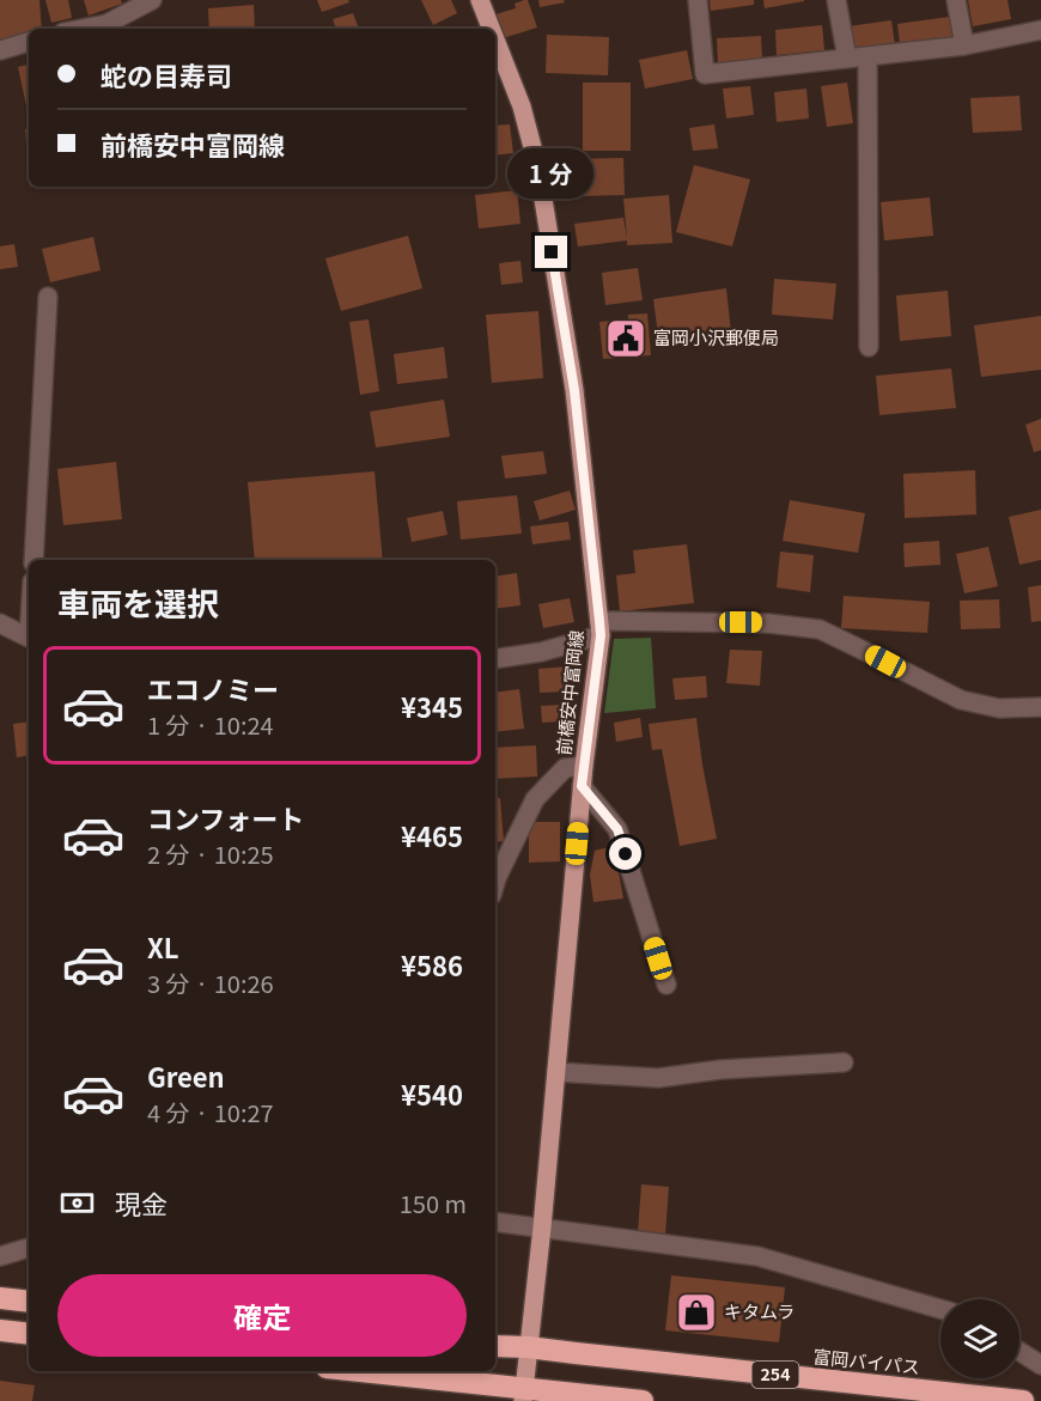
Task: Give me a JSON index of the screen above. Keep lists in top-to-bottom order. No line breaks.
{"streets":{"highway":["富岡バイパス","254"],"main road":["前橋安中富岡線"]},"crossings":[["前橋安中富岡線","富岡バイパス"]],"places":{"public building":["富岡小沢郵便局"],"shop":["キタムラ"]},"page":{"banner":["蛇の目寿司","前橋安中富岡線"],"bubble":"1 分","heading":"車両を選択","list":[{"name":"エコノミー","note":"1 分 · 10:24","value":"¥345"},{"name":"コンフォート","note":"2 分 · 10:25","value":"¥465"},{"name":"XL","note":"3 分 · 10:26","value":"¥586"},{"name":"Green","note":"4 分 · 10:27","value":"¥540"}],"pay":["現金","150 m"],"buttons":"確定"}}
